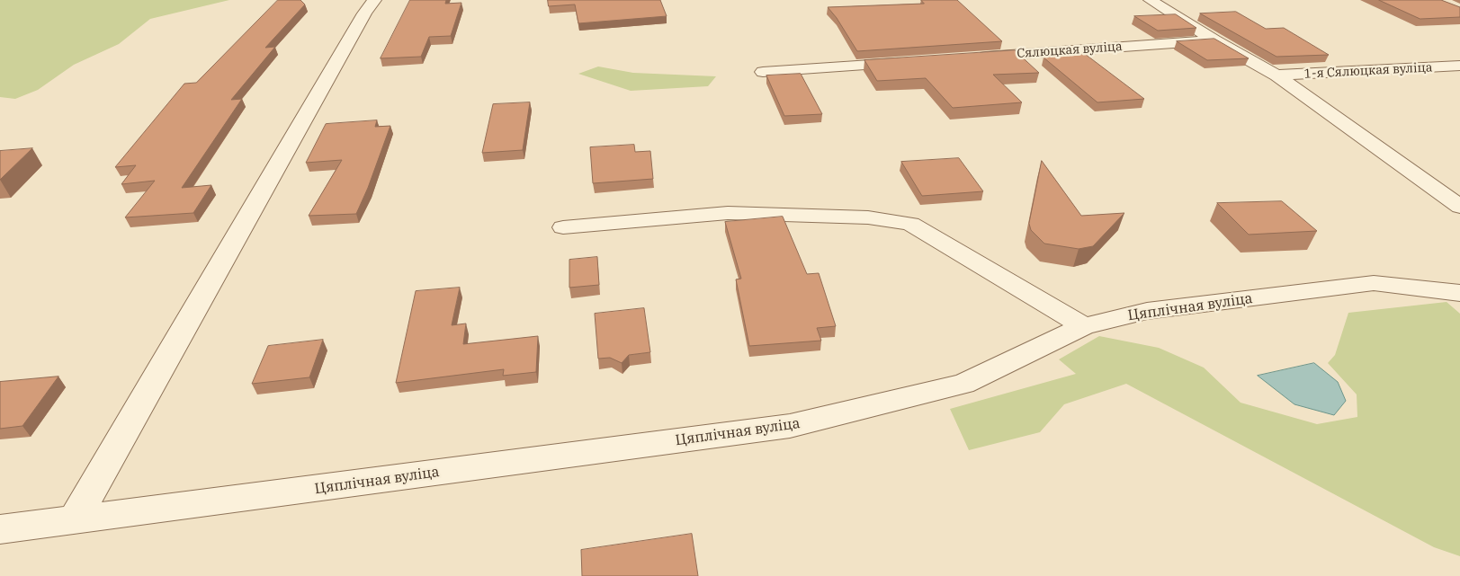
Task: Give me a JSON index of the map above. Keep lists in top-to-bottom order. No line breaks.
{"streets":{"street":["Сялюцкая вуліца","1-я Сялюцкая вуліца","Цяплічная вуліца"]}}
